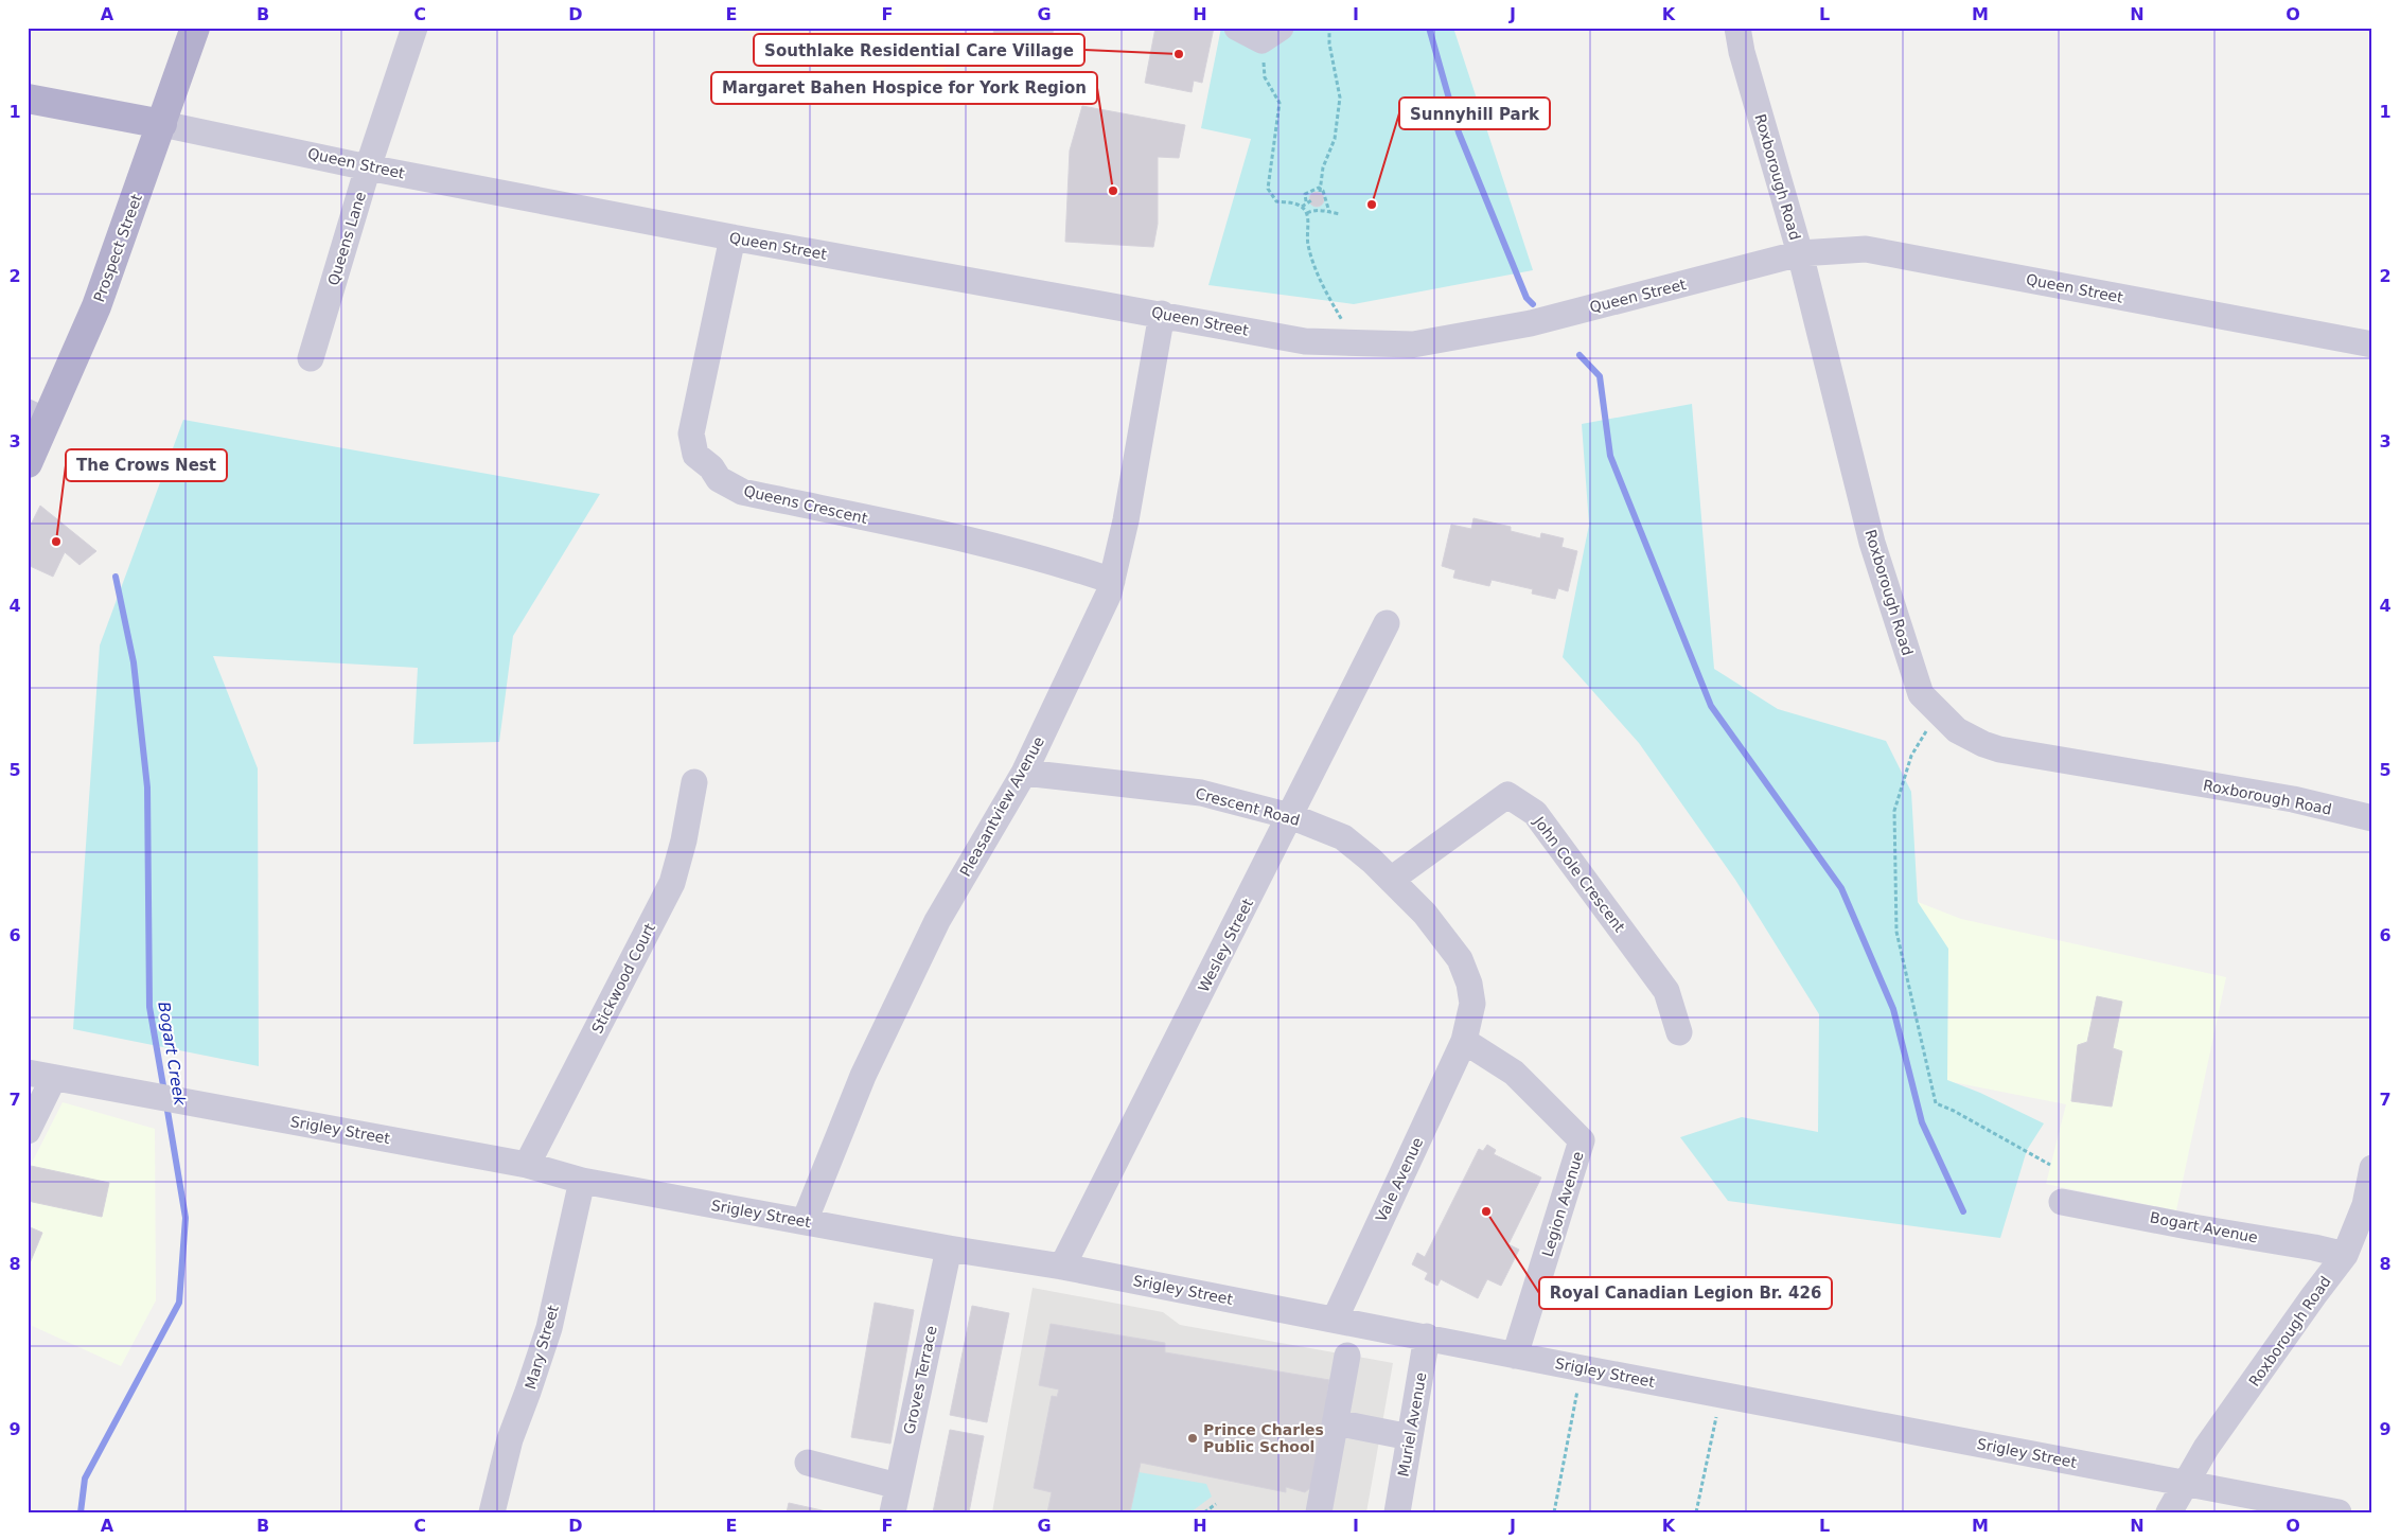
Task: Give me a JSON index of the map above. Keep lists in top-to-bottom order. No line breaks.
{"streets":{"main road":["Queen Street","Prospect Street"],"street":["Roxborough Road","Queens Lane","Queens Crescent","Pleasantview Avenue","Crescent Road","John Cole Crescent","Wesley Street","Stickwood Court","Srigley Street","Vale Avenue","Legion Avenue","Bogart Avenue","Mary Street","Groves Terrace","Muriel Avenue"]},"crossings":[["Queen Street","Roxborough Road"],["Queen Street","Queens Lane"],["Queen Street","Prospect Street"],["Queen Street","Queens Crescent"],["Queen Street","Pleasantview Avenue"],["Roxborough Road","Srigley Street"],["Roxborough Road","Bogart Avenue"],["Queens Crescent","Pleasantview Avenue"],["Pleasantview Avenue","Crescent Road"],["Pleasantview Avenue","Srigley Street"],["Crescent Road","John Cole Crescent"],["Crescent Road","Wesley Street"],["Crescent Road","Vale Avenue"],["Crescent Road","Legion Avenue"],["Wesley Street","Srigley Street"],["Stickwood Court","Srigley Street"],["Srigley Street","Vale Avenue"],["Srigley Street","Legion Avenue"],["Srigley Street","Mary Street"],["Srigley Street","Groves Terrace"],["Srigley Street","Muriel Avenue"],["Vale Avenue","Legion Avenue"]],"water":["Bogart Creek"],"places":["Southlake Residential Care Village","Margaret Bahen Hospice for York Region","Sunnyhill Park","The Crows Nest","Royal Canadian Legion Br. 426","Prince Charles Public School"],"grid":{"columns":["A","B","C","D","E","F","G","H","I","J","K","L","M","N","O"],"rows":["1","2","3","4","5","6","7","8","9"]}}
